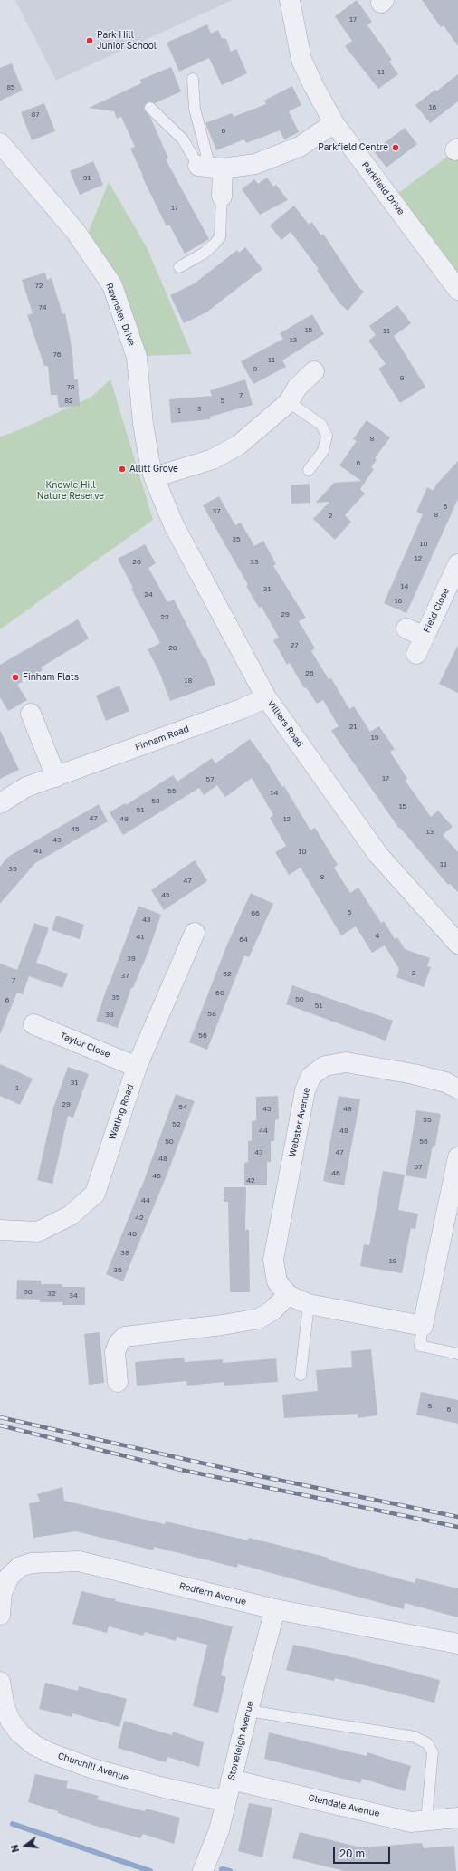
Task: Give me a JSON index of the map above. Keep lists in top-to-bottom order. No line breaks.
{"streets":{"street":["Parkfield Drive","Rawnsley Drive","Field Close","Villiers Road","Finham Road","Taylor Close","Watling Road","Webster Avenue","Redfern Avenue","Stoneleigh Avenue","Churchill Avenue","Glendale Avenue"]},"crossings":[["Rawnsley Drive","Villiers Road"],["Villiers Road","Finham Road"],["Taylor Close","Watling Road"],["Redfern Avenue","Stoneleigh Avenue"],["Stoneleigh Avenue","Churchill Avenue"],["Stoneleigh Avenue","Glendale Avenue"]],"parks":["Knowle Hill Nature Reserve"],"places":["Park Hill Junior School","Parkfield Centre","Allitt Grove","Finham Flats"],"house_numbers":["17","11","85","16","87","6","91","17","72","74","15","11","13","76","11","9","9","78","7","82","5","3","1","8","6","6","37","8","2","35","10","12","26","33","14","31","24","16","29","22","27","20","25","18","21","19","17","57","55","14","53","15","51","47","49","12","45","13","43","41","10","11","39","8","47","45","6","66","43","4","41","64","39","2","62","37","7","60","35","50","6","51","58","33","56","31","1","29","54","45","49","55","52","44","48","50","56","43","47","48","57","46","46","42","44","42","40","38","19","36","30","32","34","5","6"],"scale_bar":"20 m","north":"left"}
